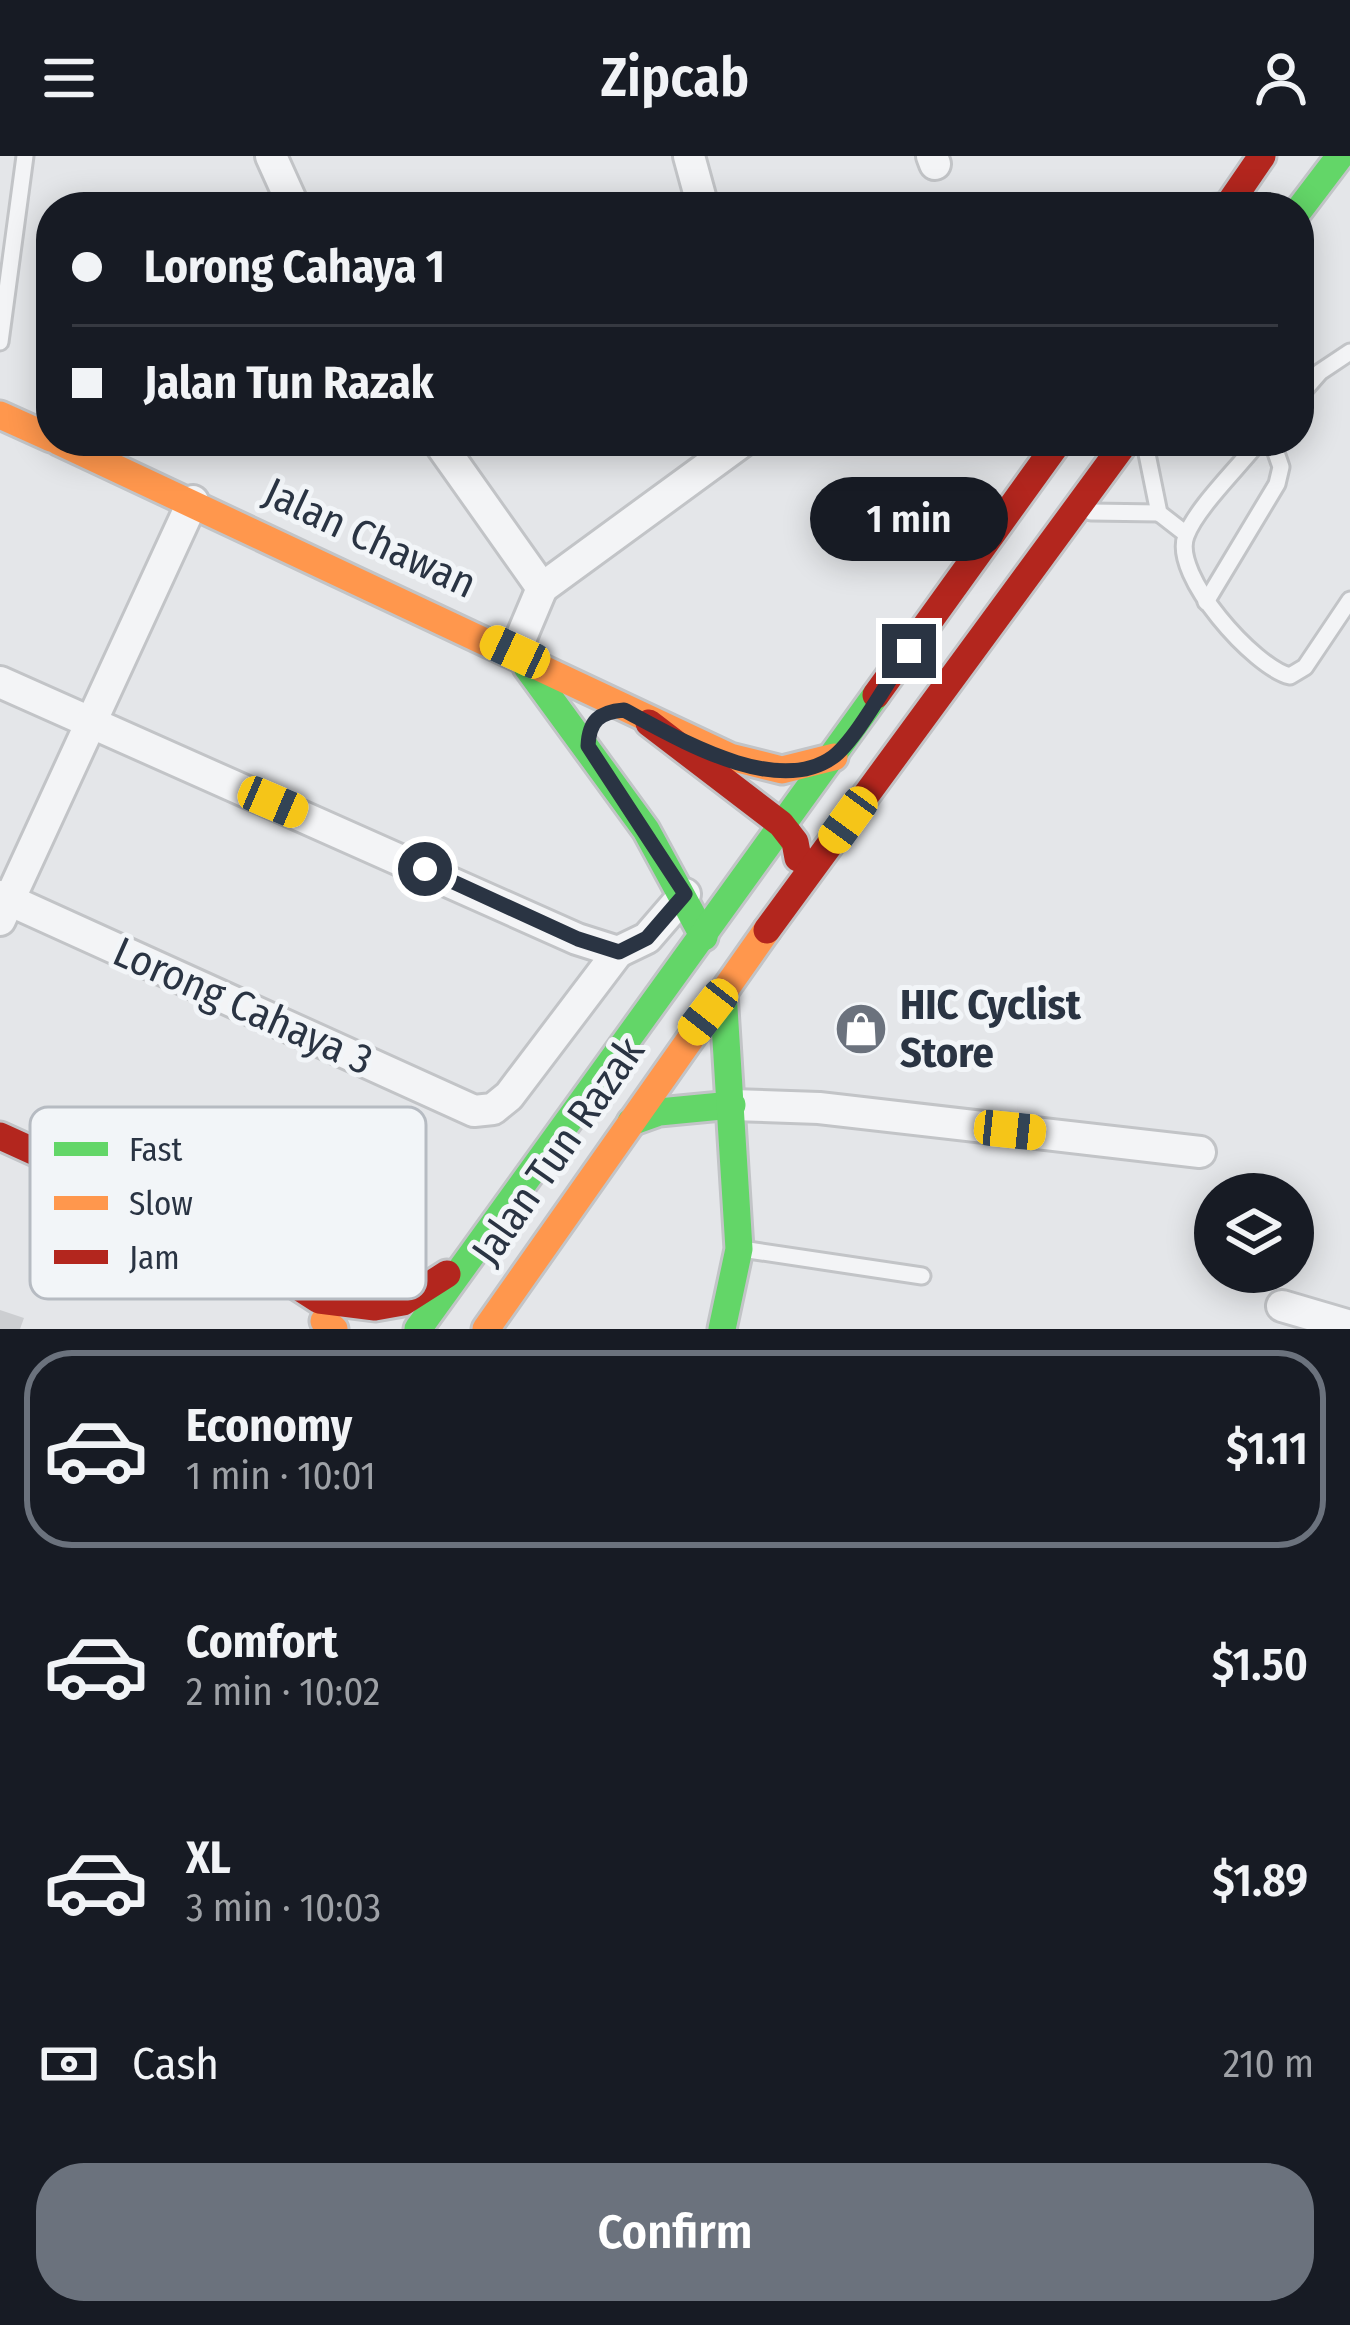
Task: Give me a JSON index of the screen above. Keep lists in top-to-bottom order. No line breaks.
{"streets":{"main road":["Jalan Chawan","Jalan Tun Razak"],"street":["Lorong Cahaya 3"]},"places":{"shop":["HIC Cyclist Store"]},"legend":["Fast","Slow","Jam"],"page":{"header":"Zipcab","banner":["Lorong Cahaya 1","Jalan Tun Razak"],"bubble":"1 min","list":[{"name":"Economy","note":"1 min · 10:01","value":"$1.11"},{"name":"Comfort","note":"2 min · 10:02","value":"$1.50"},{"name":"XL","note":"3 min · 10:03","value":"$1.89"}],"pay":["Cash","210 m"],"buttons":"Confirm"}}
